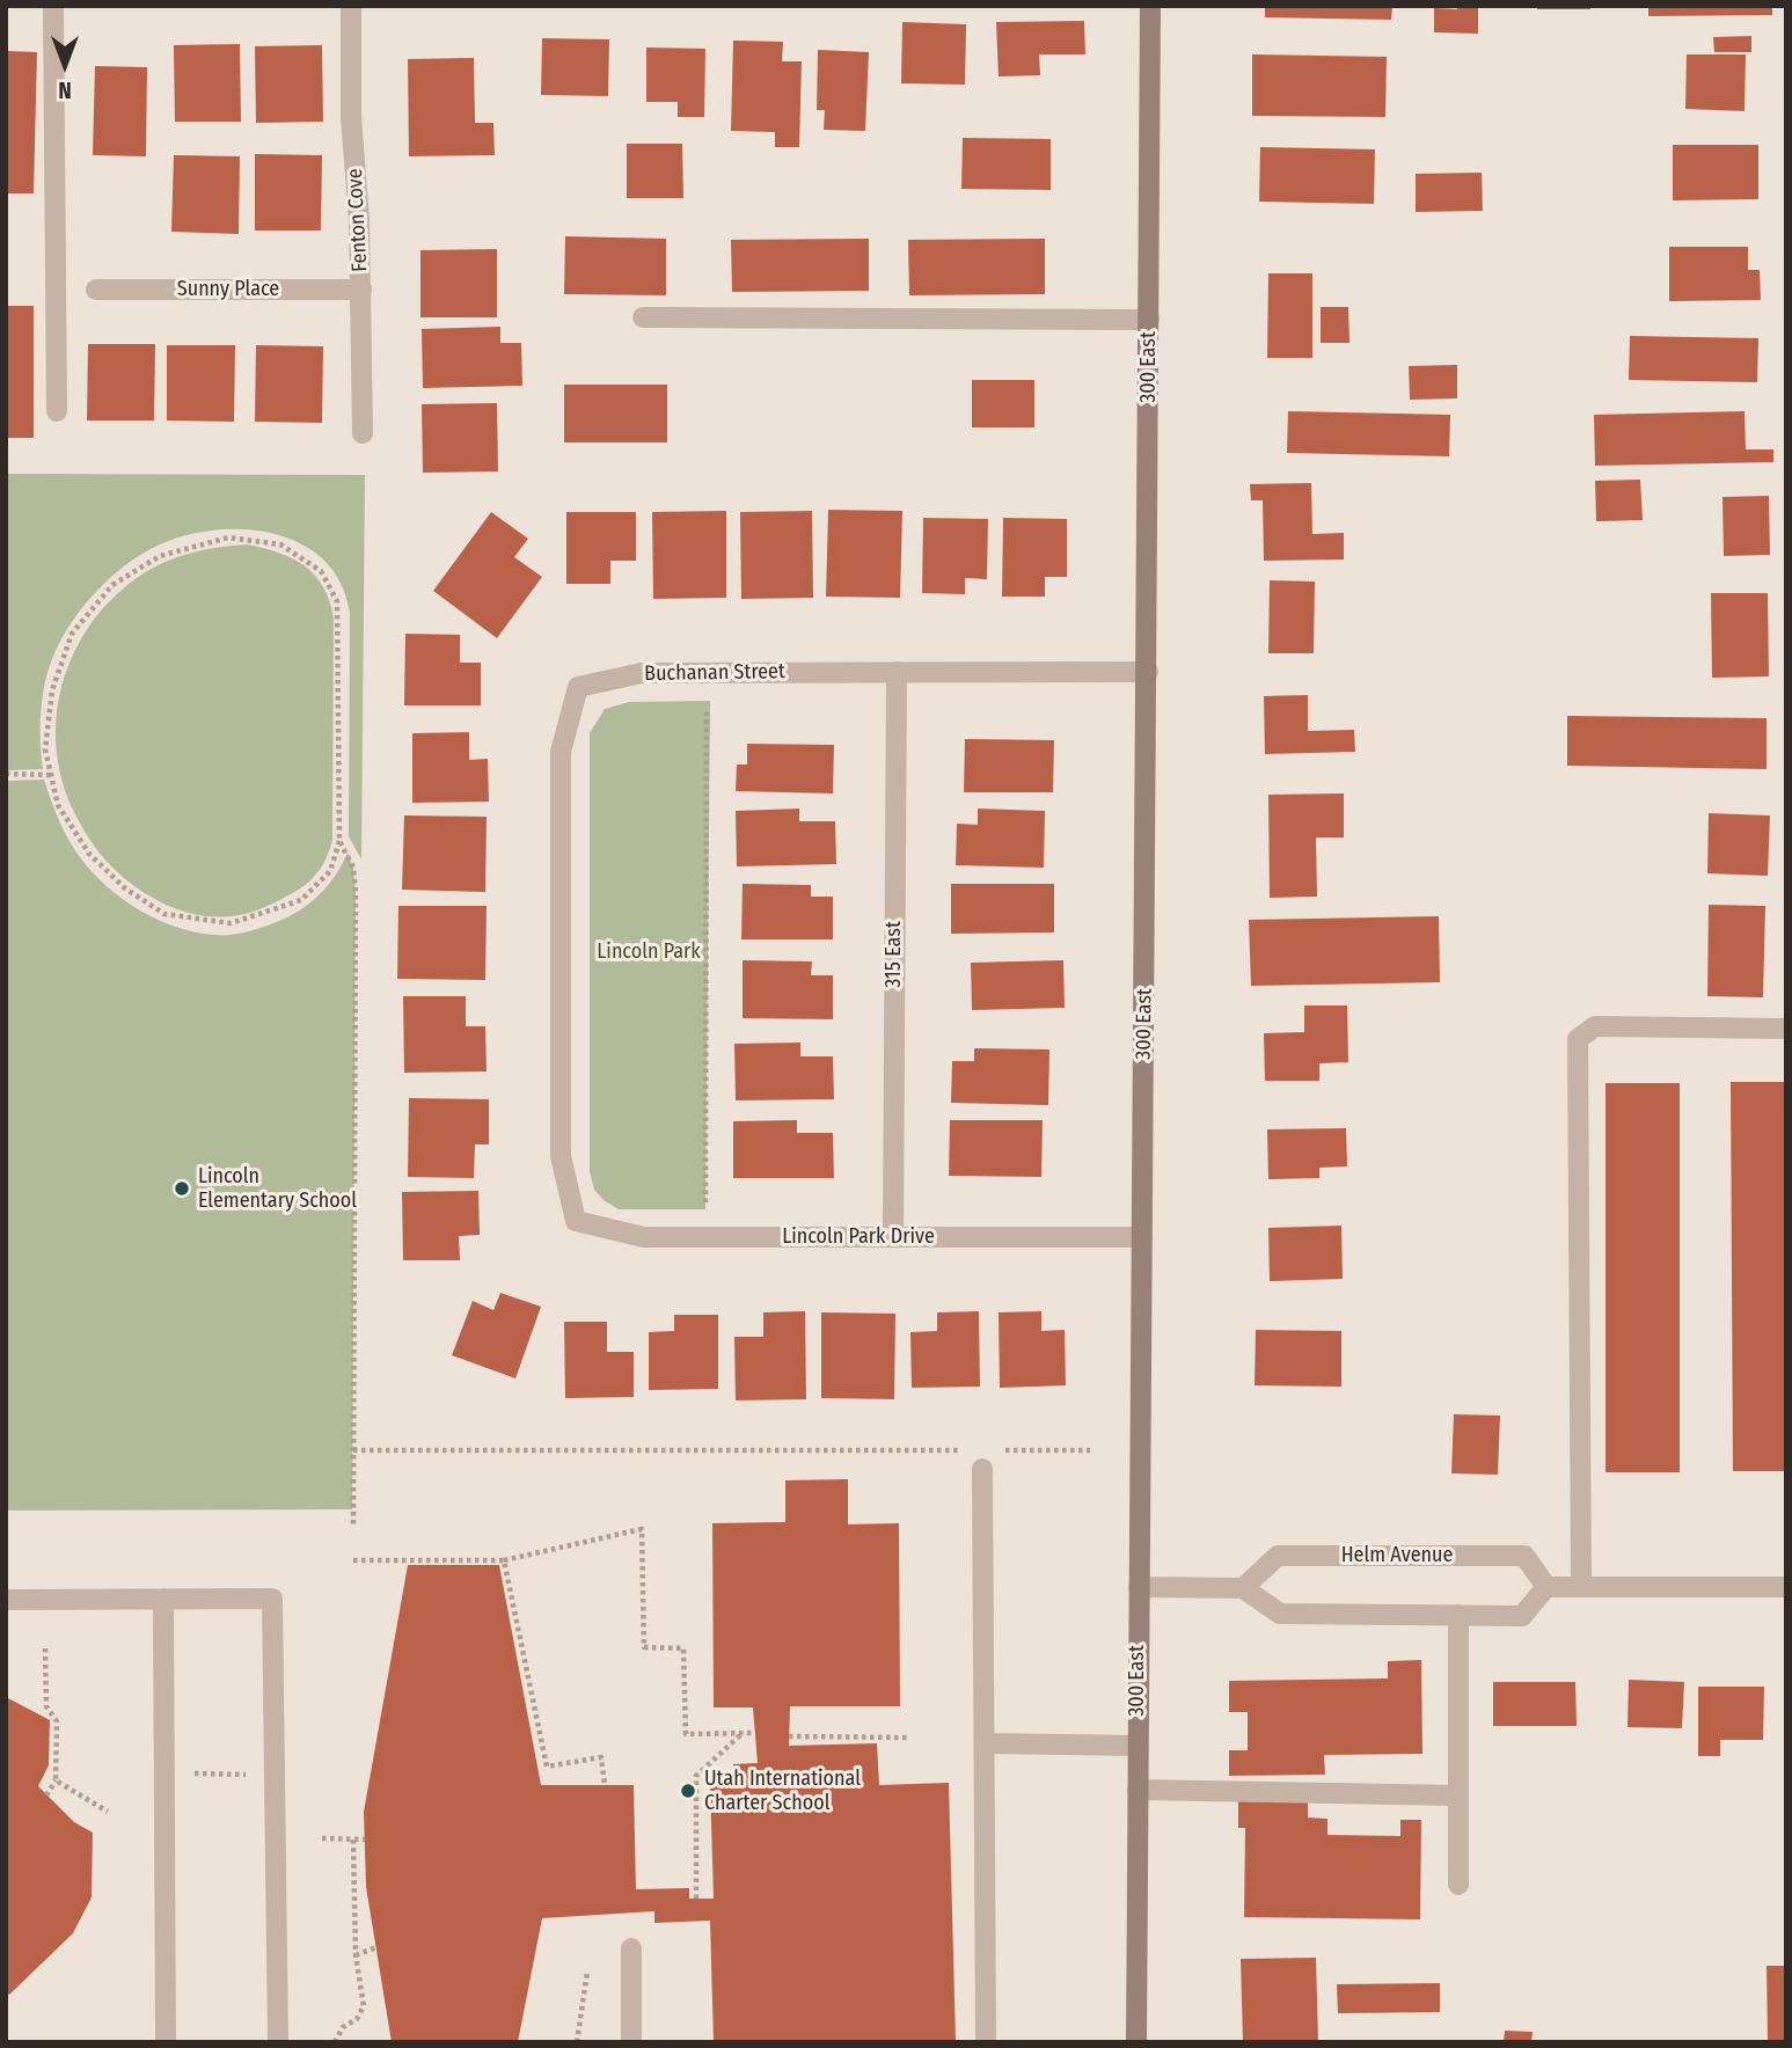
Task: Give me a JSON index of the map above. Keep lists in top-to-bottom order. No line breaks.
{"streets":{"street":["Fenton Cove","Sunny Place","300 East","Buchanan Street","315 East","Lincoln Park Drive","Helm Avenue"]},"crossings":[["Fenton Cove","Sunny Place"],["300 East","Buchanan Street"],["300 East","Lincoln Park Drive"],["Buchanan Street","315 East"],["Buchanan Street","Lincoln Park Drive"],["315 East","Lincoln Park Drive"]],"parks":["Lincoln Park"],"places":["Lincoln Elementary School","Utah International Charter School"],"north":"bottom"}
